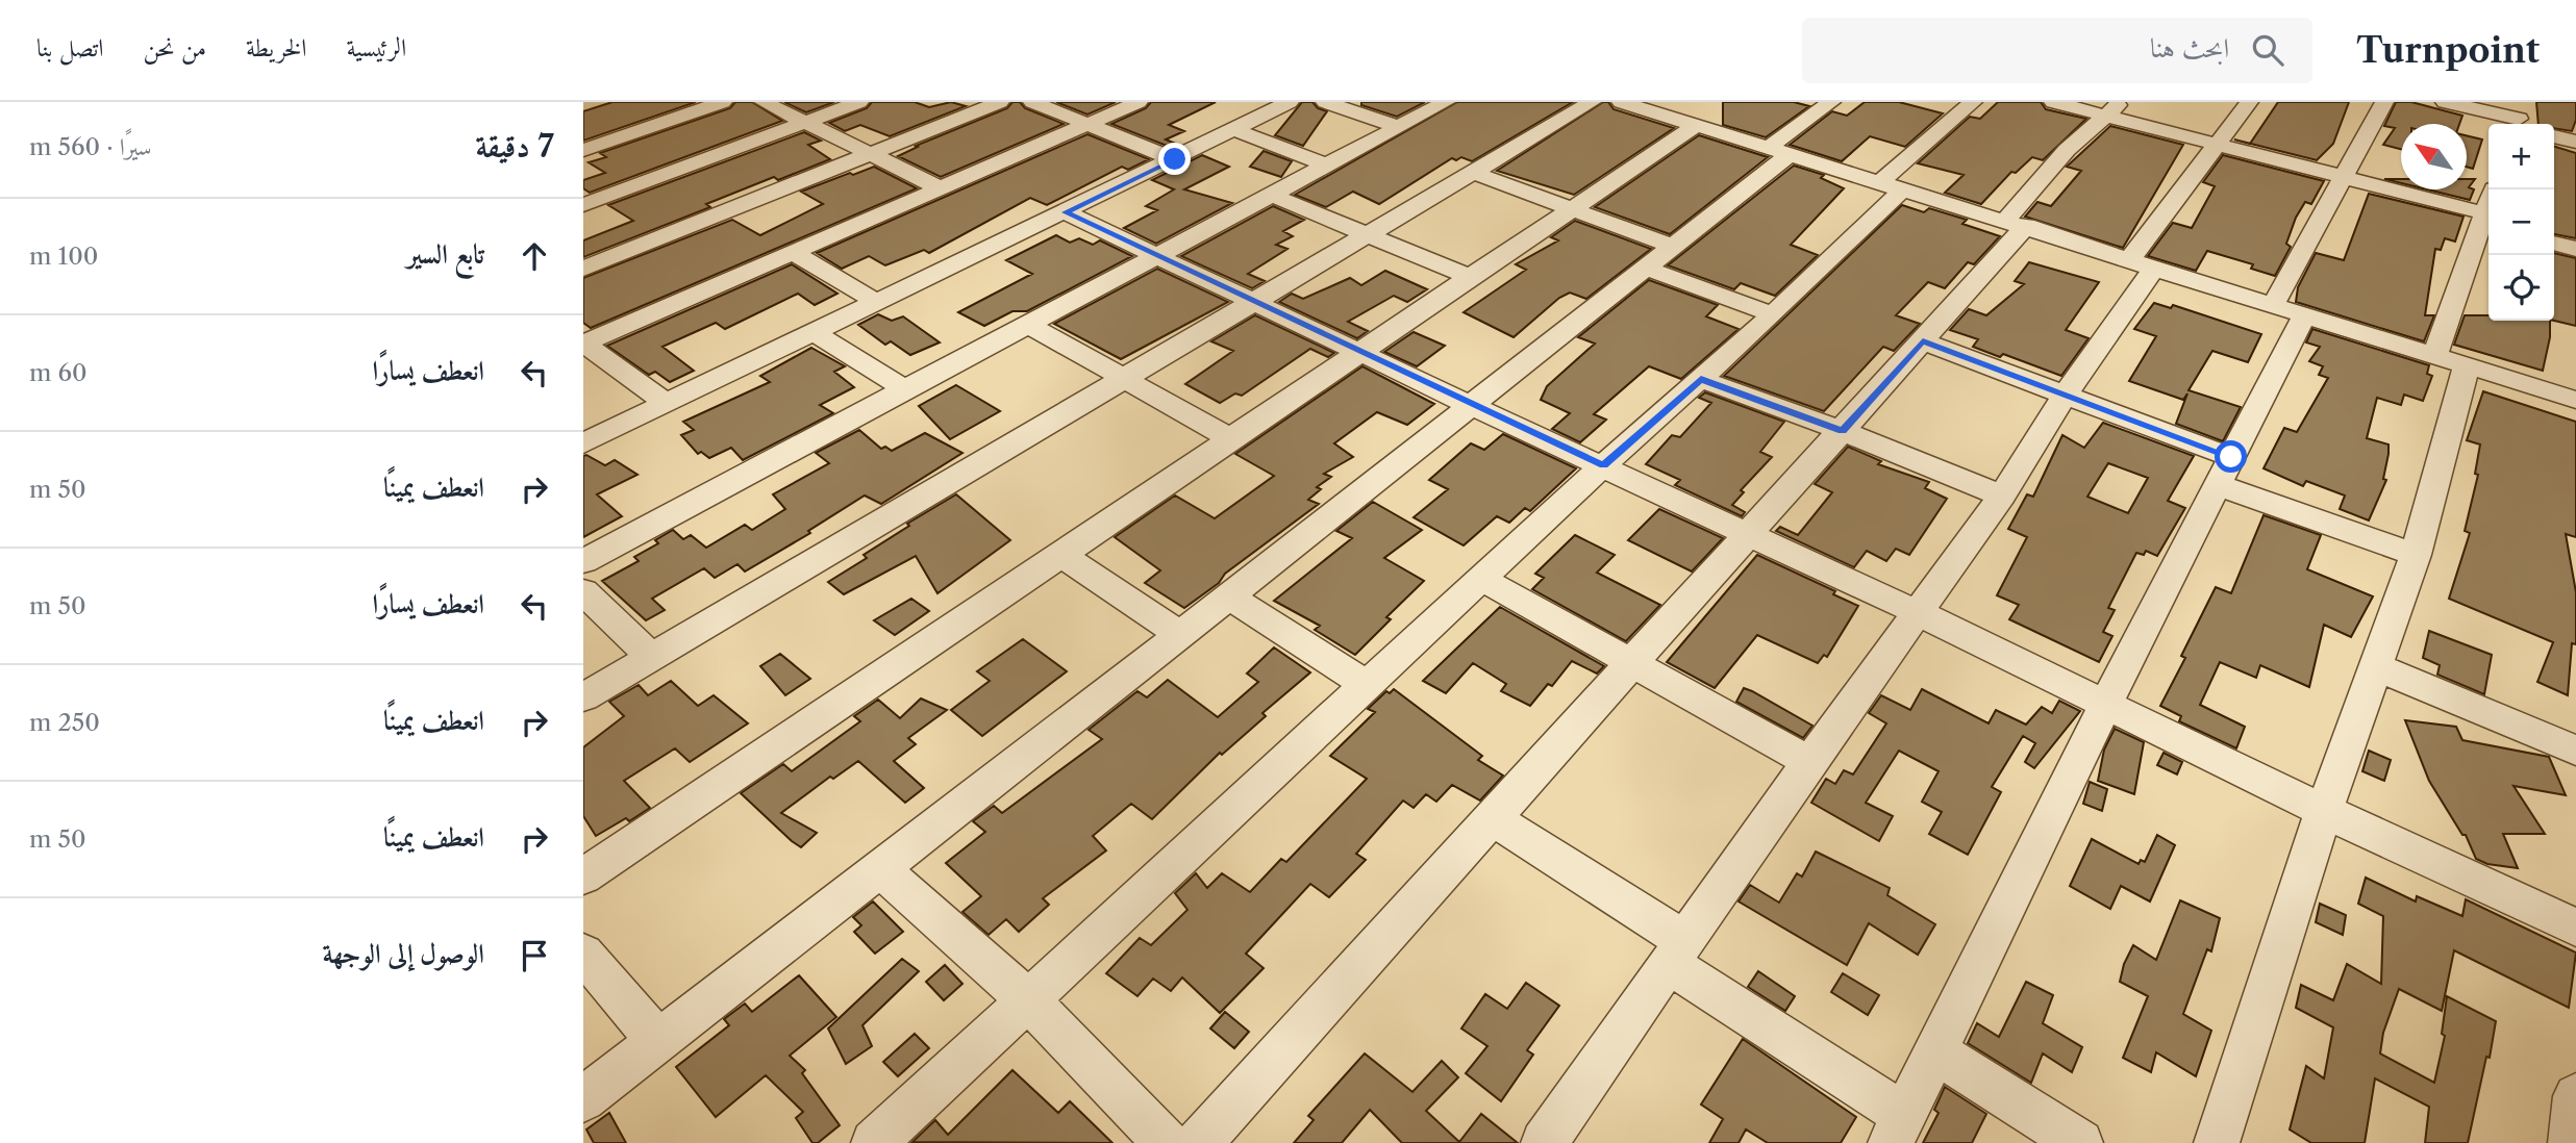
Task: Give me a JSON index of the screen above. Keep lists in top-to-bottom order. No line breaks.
{"north":"top left","page":{"header":"Turnpoint","search":"ابحث هنا","nav":["الرئيسية","الخريطة","من نحن","اتصل بنا"],"heading":["7 دقيقة","سيرًا · 560 m"],"map_buttons":["+","−"],"list":[["تابع السير","100 m"],["انعطف يسارًا","60 m"],["انعطف يمينًا","50 m"],["انعطف يسارًا","50 m"],["انعطف يمينًا","250 m"],["انعطف يمينًا","50 m"],"الوصول إلى الوجهة"]}}
